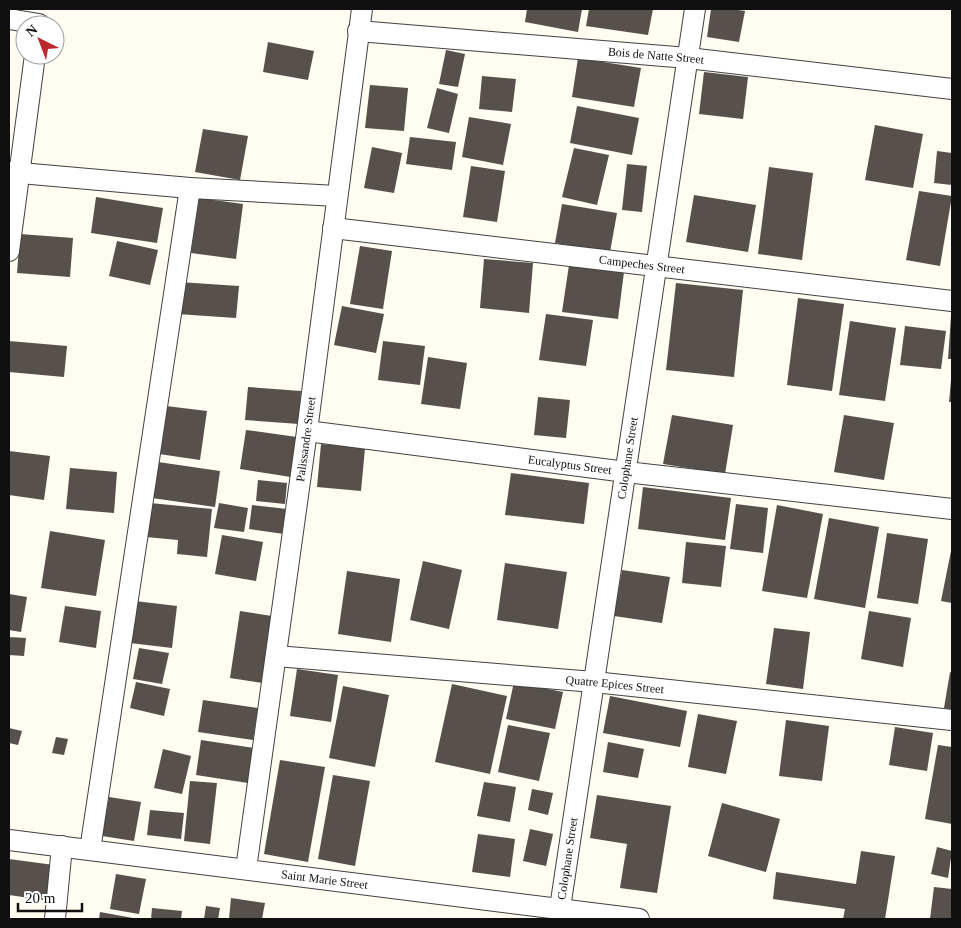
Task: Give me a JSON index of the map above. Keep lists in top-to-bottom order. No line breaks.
{"streets":{"street":["Bois de Natte Street","Campeches Street","Palissandre Street","Colophane Street","Eucalyptus Street","Quatre Epices Street","Saint Marie Street"]},"crossings":[["Bois de Natte Street","Palissandre Street"],["Bois de Natte Street","Colophane Street"],["Campeches Street","Palissandre Street"],["Campeches Street","Colophane Street"],["Palissandre Street","Eucalyptus Street"],["Palissandre Street","Quatre Epices Street"],["Palissandre Street","Saint Marie Street"],["Colophane Street","Eucalyptus Street"],["Colophane Street","Quatre Epices Street"],["Colophane Street","Saint Marie Street"]],"scale_bar":"20 m","north":"top left"}
